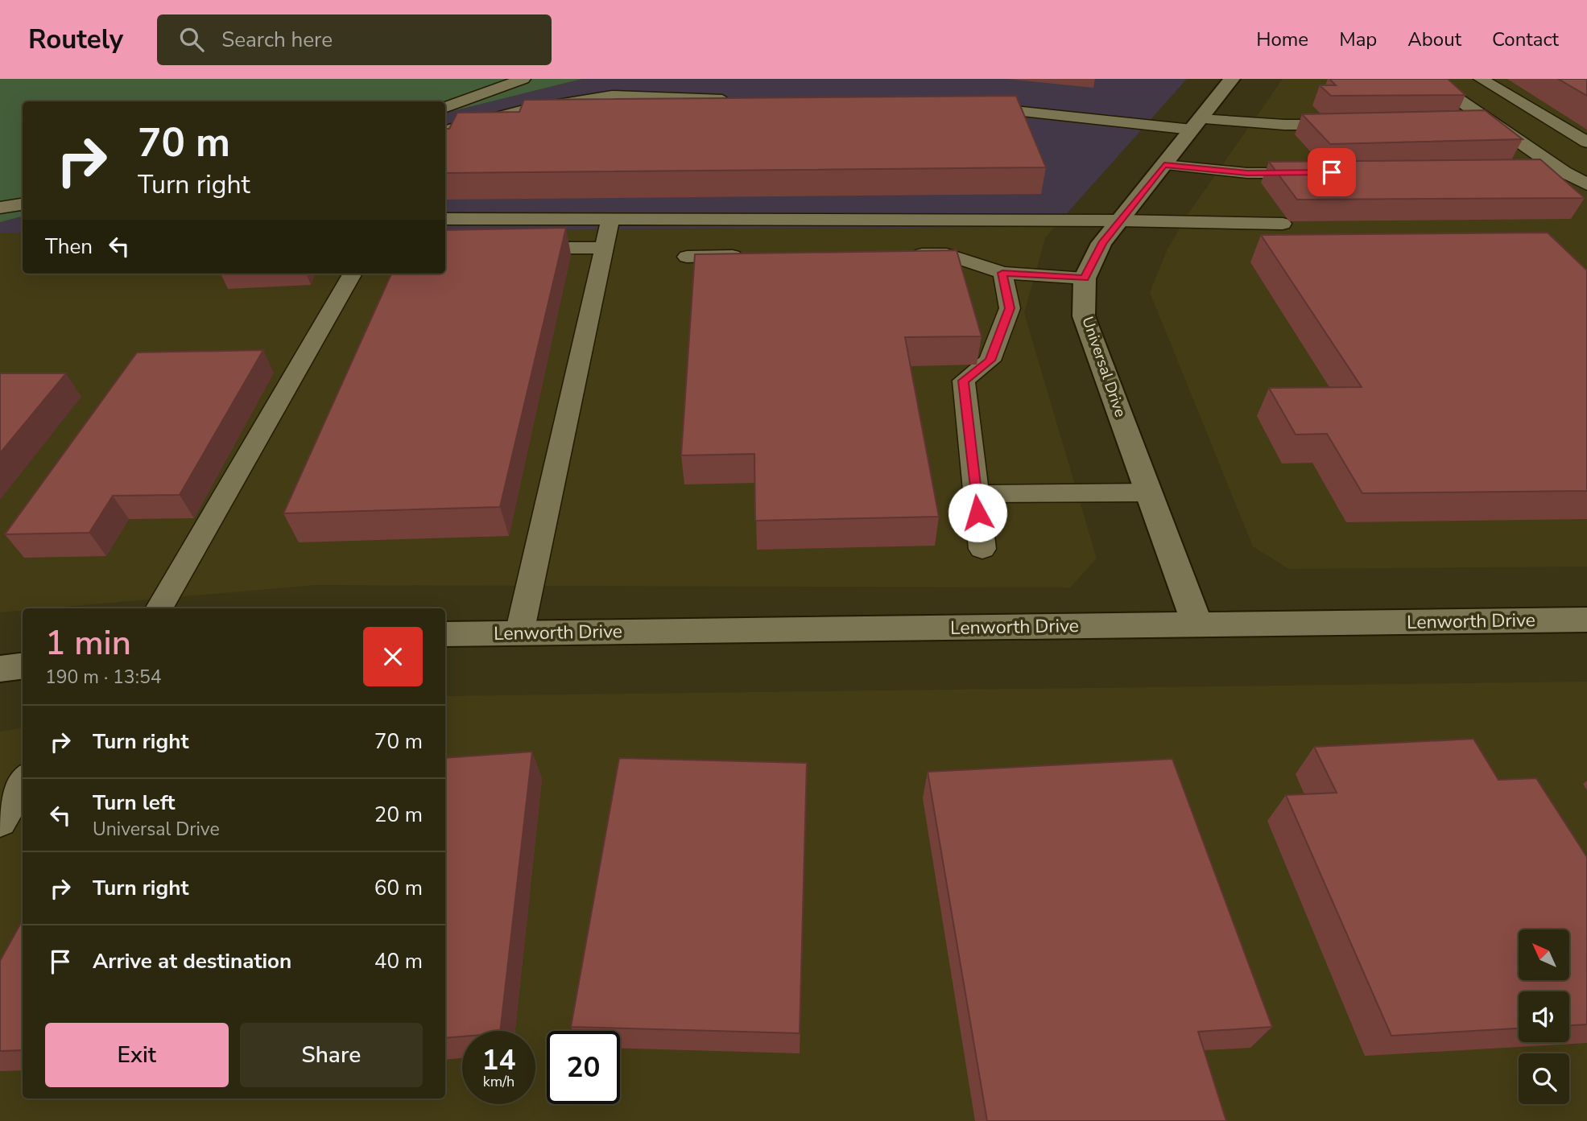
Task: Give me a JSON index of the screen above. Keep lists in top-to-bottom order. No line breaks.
{"streets":{"street":["Universal Drive","Lenworth Drive"]},"crossings":[["Universal Drive","Lenworth Drive"]],"north":"top left","page":{"header":"Routely","search":"Search here","nav":["Home","Map","About","Contact"],"turn":["70 m","Turn right"],"then":"Then","heading":["1 min","190 m · 13:54"],"list":[{"name":"Turn right","value":"70 m"},{"name":"Turn left","note":"Universal Drive","value":"20 m"},{"name":"Turn right","value":"60 m"},{"name":"Arrive at destination","value":"40 m"}],"buttons":["Exit","Share"],"speed":"14 km/h","limit":"20"}}
